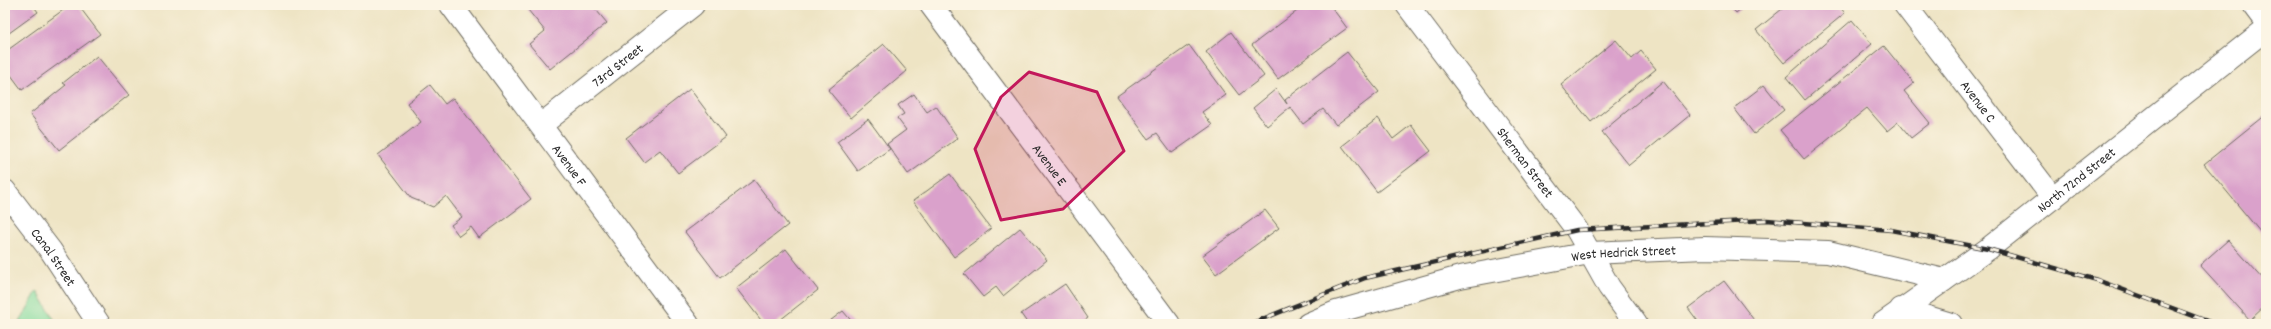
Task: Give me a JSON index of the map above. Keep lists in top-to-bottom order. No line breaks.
{"streets":{"street":["73rd Street","Avenue C","Sherman Street","Avenue F","Avenue E","North 72nd Street","West Hedrick Street","Canal Street"]},"crossings":[["73rd Street","Avenue F"],["Avenue C","North 72nd Street"],["Sherman Street","West Hedrick Street"],["North 72nd Street","West Hedrick Street"]]}
